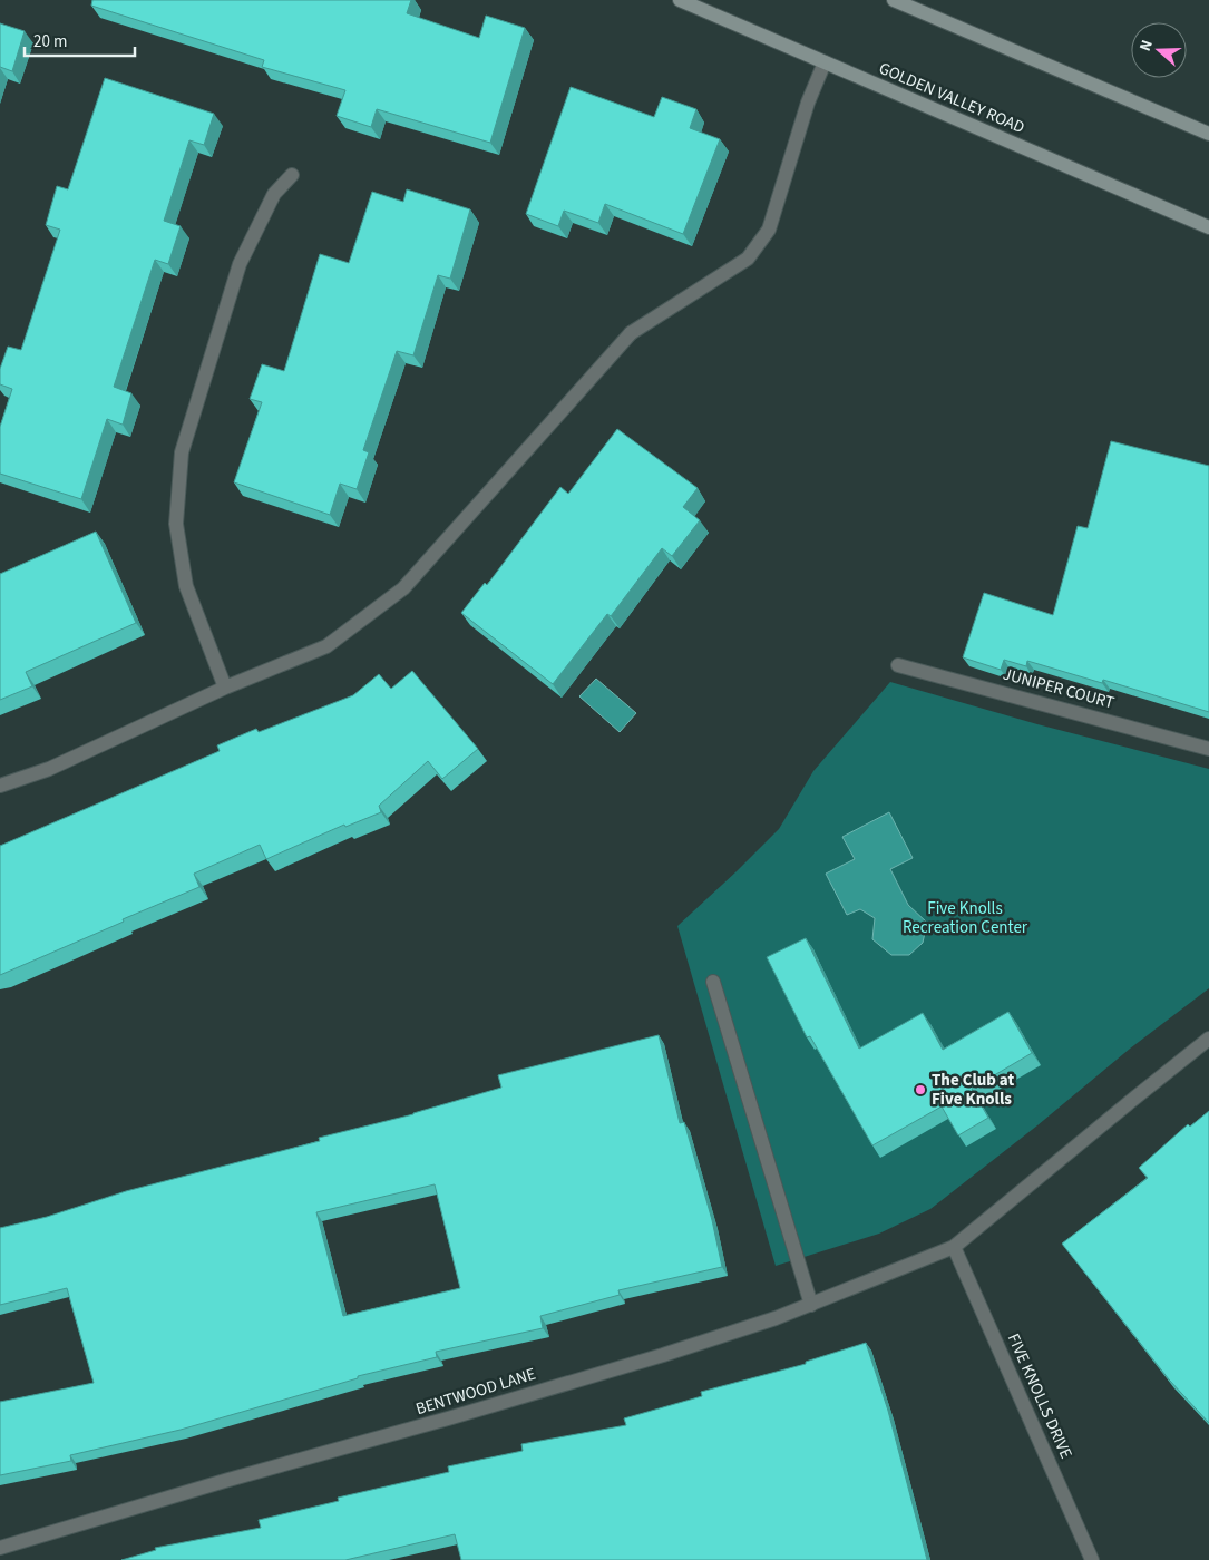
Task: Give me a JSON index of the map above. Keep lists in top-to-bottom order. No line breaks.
{"streets":{"main road":["GOLDEN VALLEY ROAD"],"street":["JUNIPER COURT","BENTWOOD LANE","FIVE KNOLLS DRIVE"]},"crossings":[["BENTWOOD LANE","FIVE KNOLLS DRIVE"]],"parks":["Five Knolls Recreation Center"],"places":["The Club at Five Knolls"],"scale_bar":"20 m","north":"left"}
